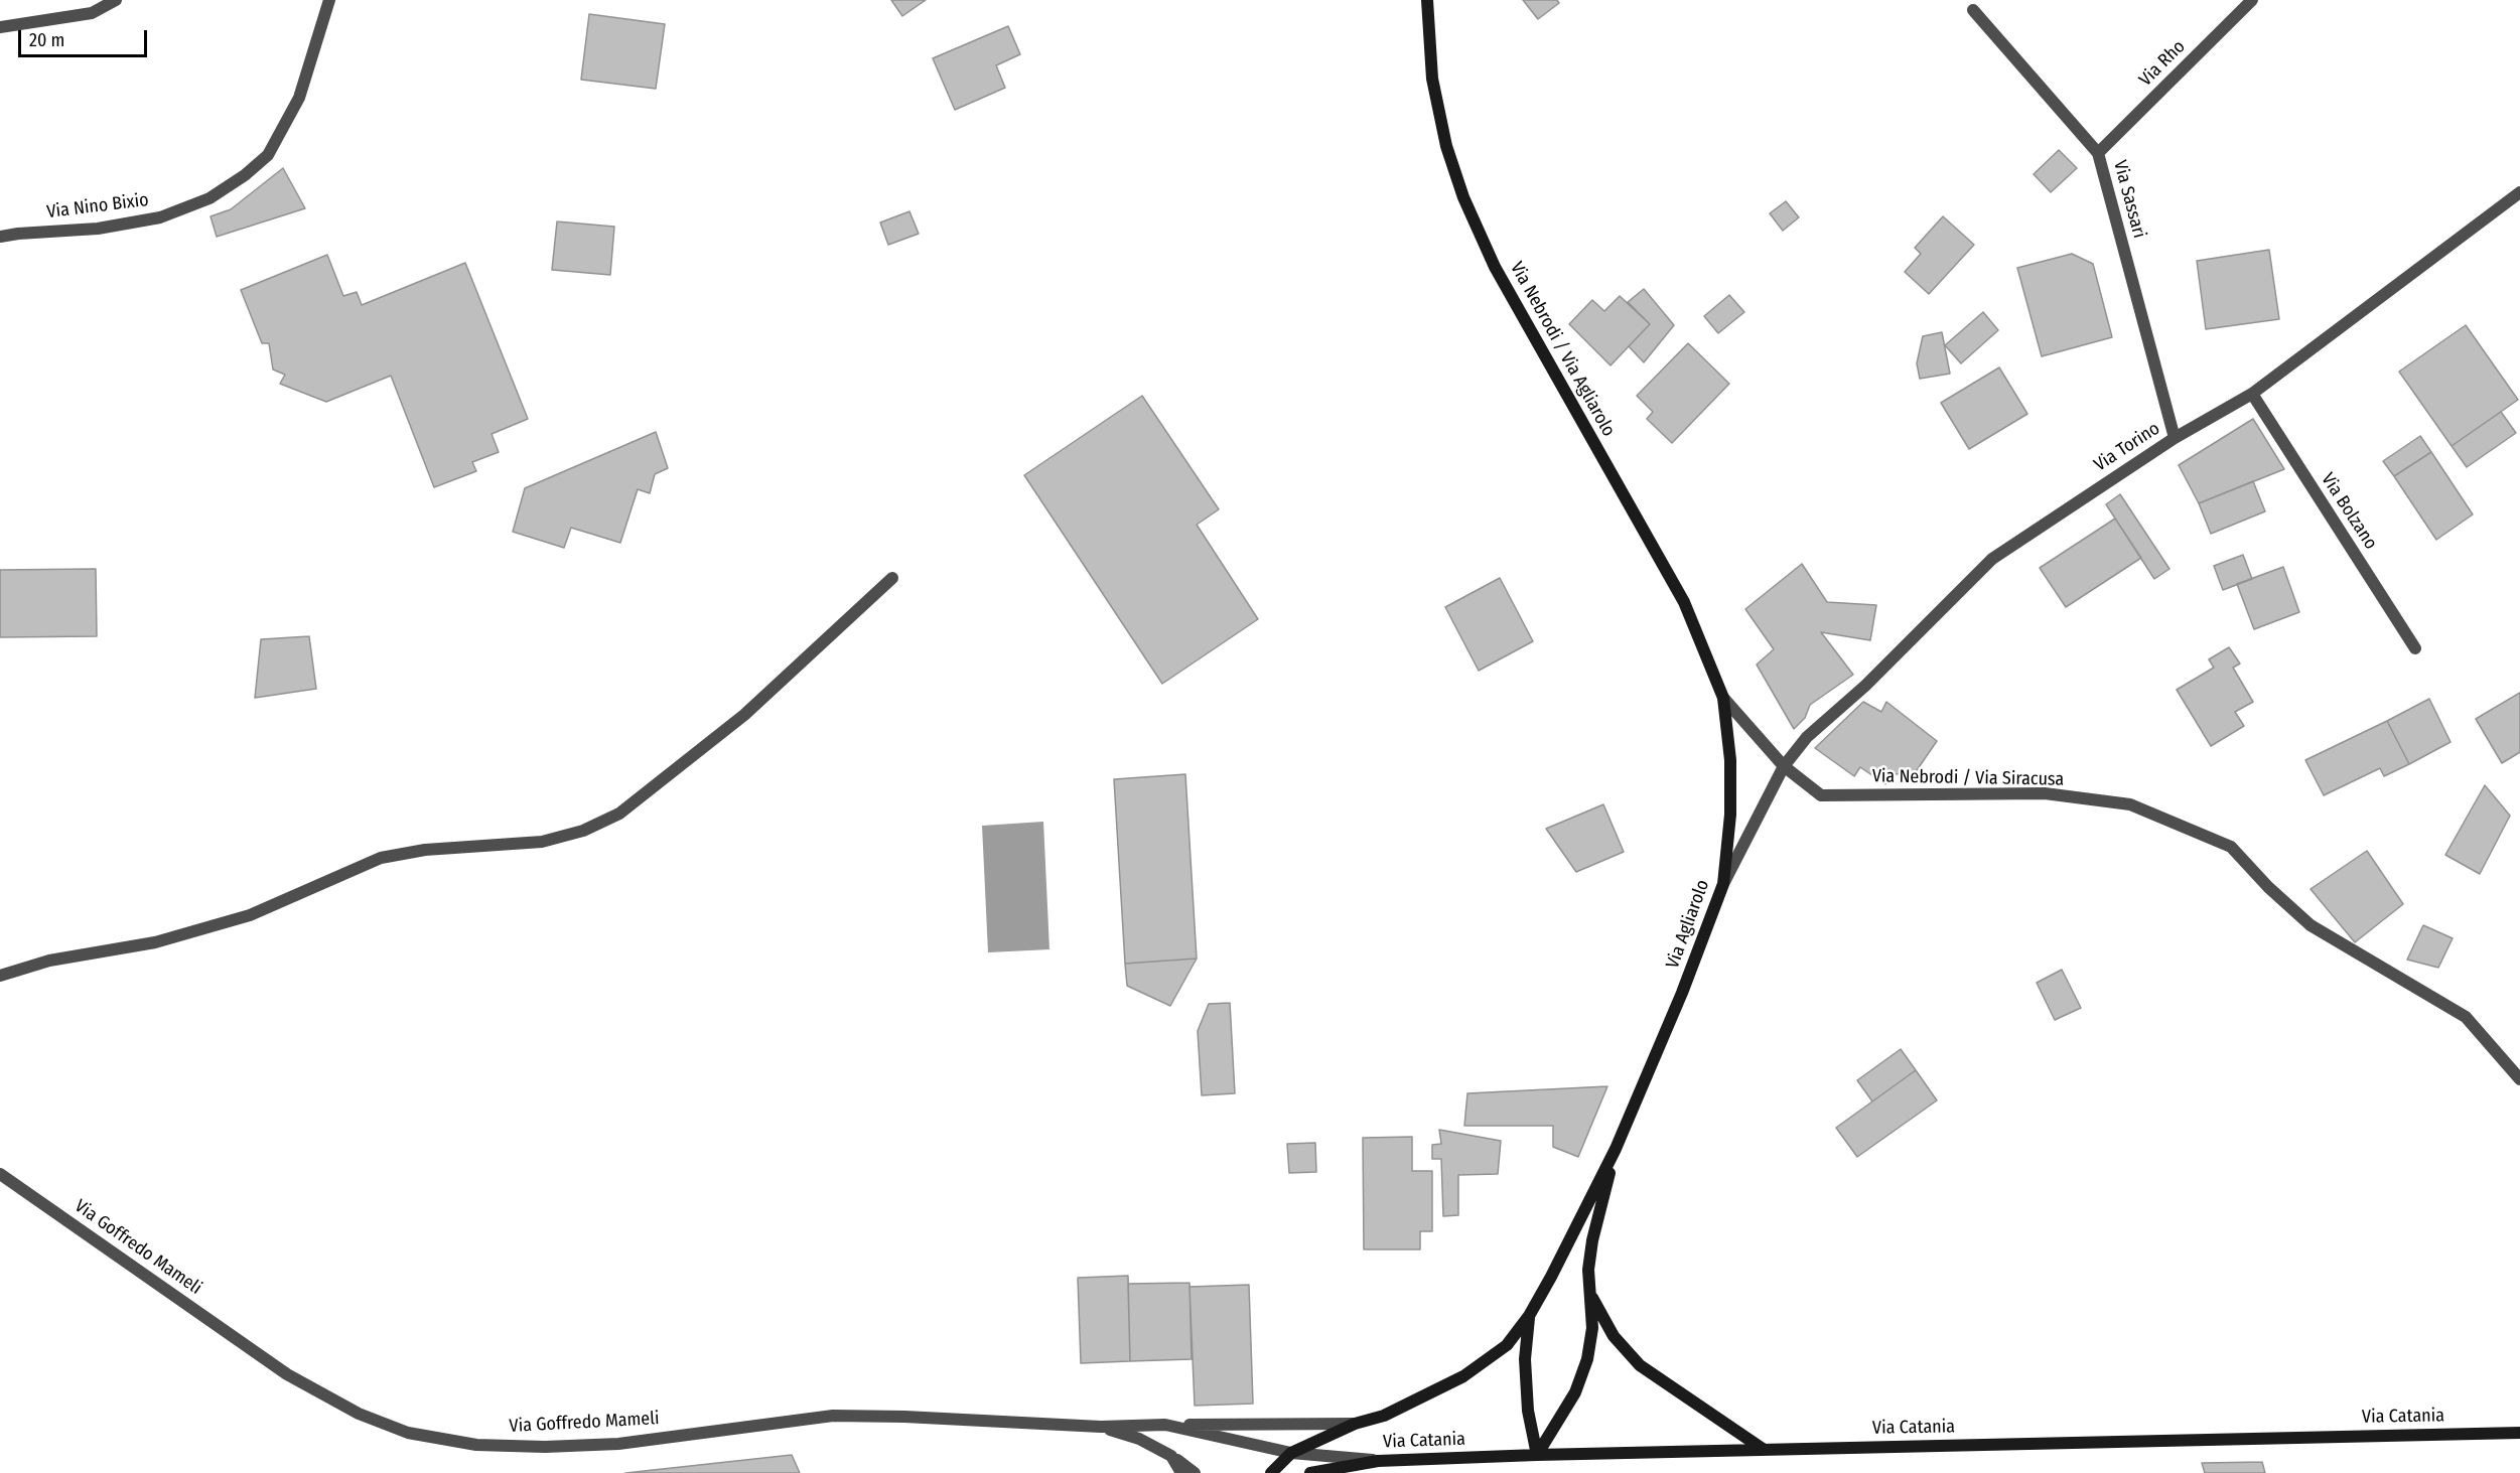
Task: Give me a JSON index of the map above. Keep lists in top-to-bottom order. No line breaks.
{"streets":{"street":["Via Rho","Via Sassari","Via Nino Bixio","Via Nebrodi / Via Agliarolo","Via Torino","Via Bolzano","Via Nebrodi / Via Siracusa","Via Agliarolo","Via Goffredo Mameli","Via Catania"]},"crossings":[["Via Rho","Via Sassari"],["Via Sassari","Via Torino"],["Via Nebrodi / Via Agliarolo","Via Nebrodi / Via Siracusa"],["Via Nebrodi / Via Agliarolo","Via Agliarolo"],["Via Torino","Via Bolzano"],["Via Torino","Via Nebrodi / Via Siracusa"],["Via Torino","Via Agliarolo"],["Via Nebrodi / Via Siracusa","Via Agliarolo"]],"scale_bar":"20 m"}
